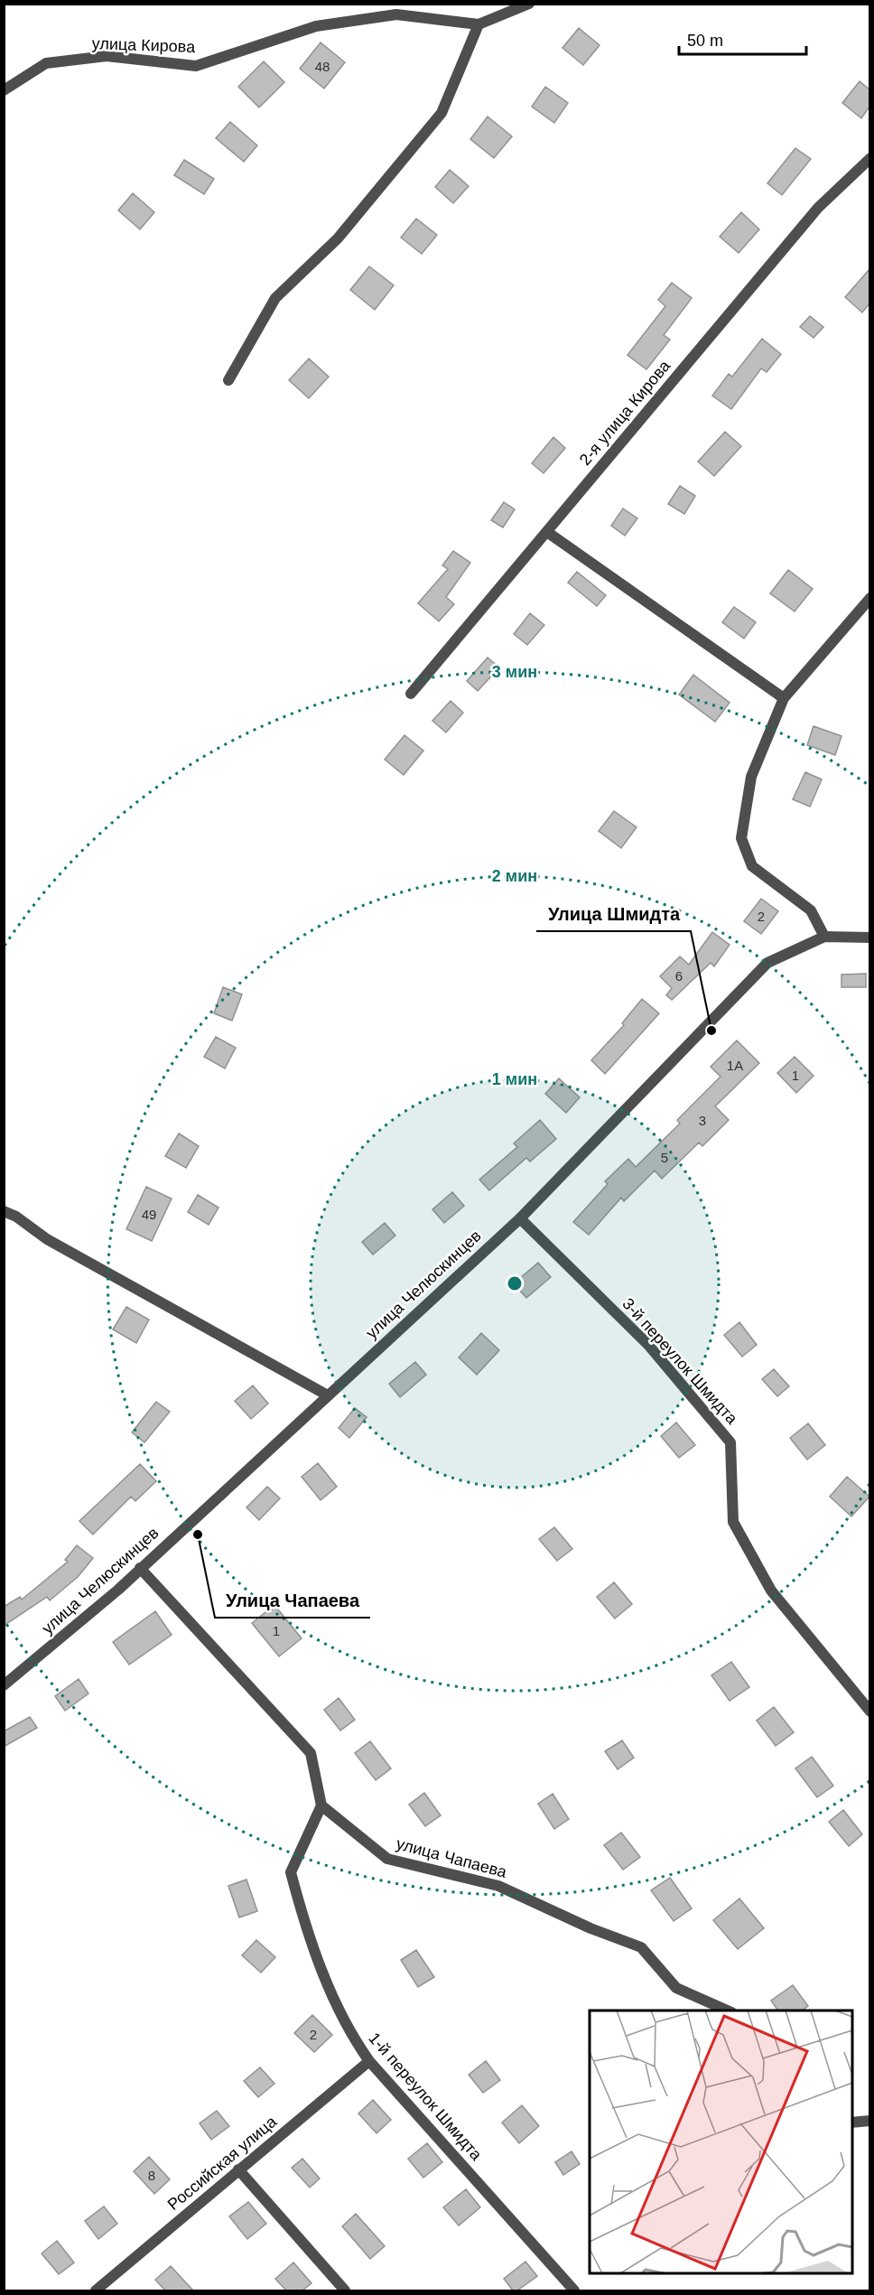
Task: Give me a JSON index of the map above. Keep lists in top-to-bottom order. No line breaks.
{"streets":{"street":["улица Кирова","2-я улица Кирова","улица Челюскинцев","3-й переулок Шмидта","улица Чапаева","1-й переулок Шмидта","Российская улица"]},"crossings":[["улица Челюскинцев","3-й переулок Шмидта"],["улица Чапаева","1-й переулок Шмидта"],["1-й переулок Шмидта","Российская улица"]],"places":["Улица Шмидта","Улица Чапаева"],"house_numbers":["48","2","6","1А","1","3","5","49","1","2","8"],"scale_bar":"50 m","rings":["3 мин","2 мин","1 мин"]}
